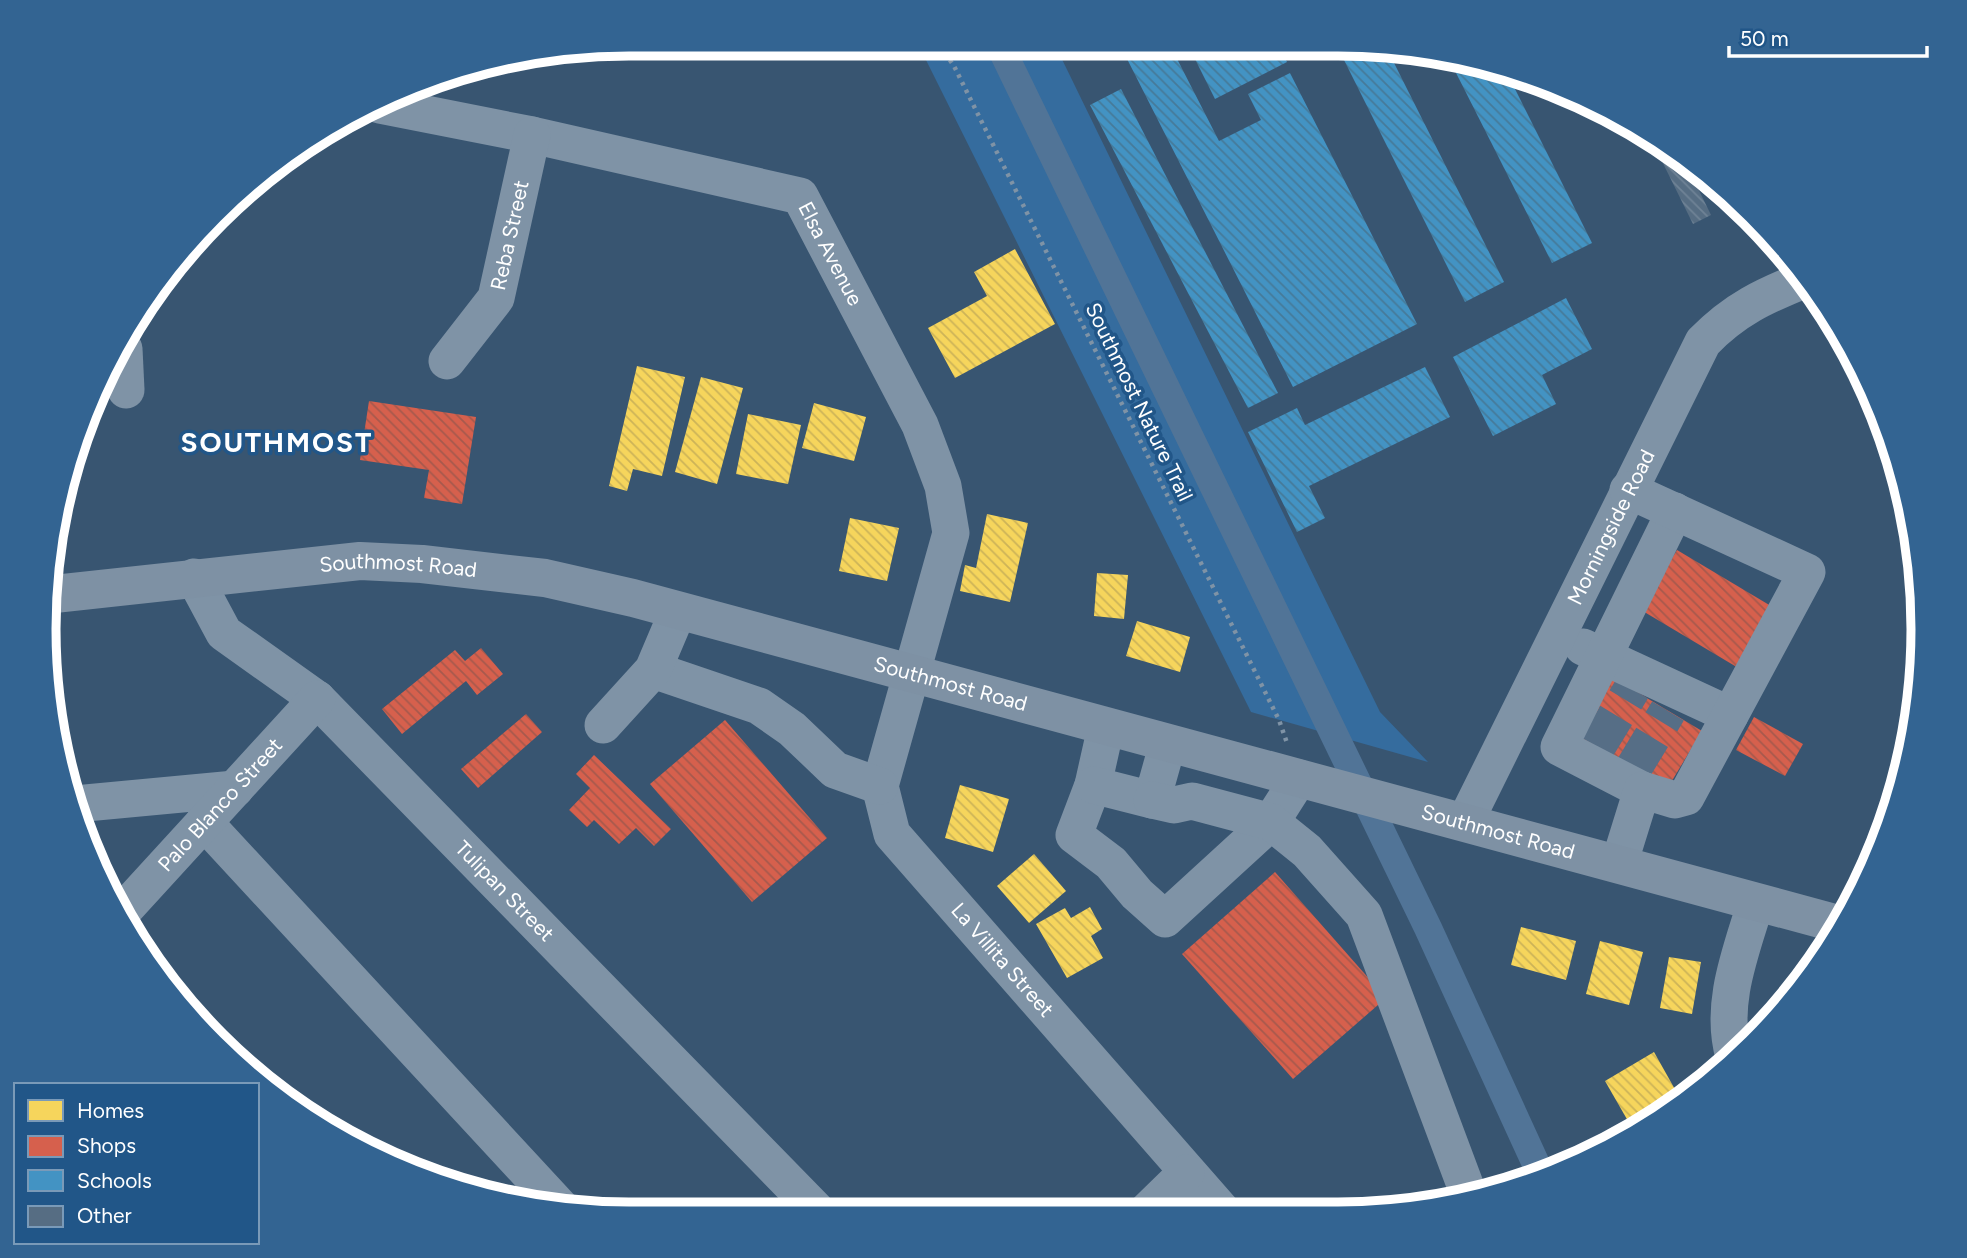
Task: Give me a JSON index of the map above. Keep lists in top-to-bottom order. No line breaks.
{"streets":{"main road":["Southmost Road"],"street":["Reba Street","Elsa Avenue","Morningside Road","Palo Blanco Street","Tulipan Street","La Villita Street"],"path":["Southmost Nature Trail"]},"crossings":[["Reba Street","Elsa Avenue"],["Elsa Avenue","Southmost Road"],["Elsa Avenue","La Villita Street"],["Southmost Nature Trail","Southmost Road"],["Morningside Road","Southmost Road"],["Southmost Road","Tulipan Street"],["Southmost Road","La Villita Street"],["Palo Blanco Street","Tulipan Street"]],"districts":["SOUTHMOST"],"legend":["Homes","Shops","Schools","Other"],"scale_bar":"50 m"}
